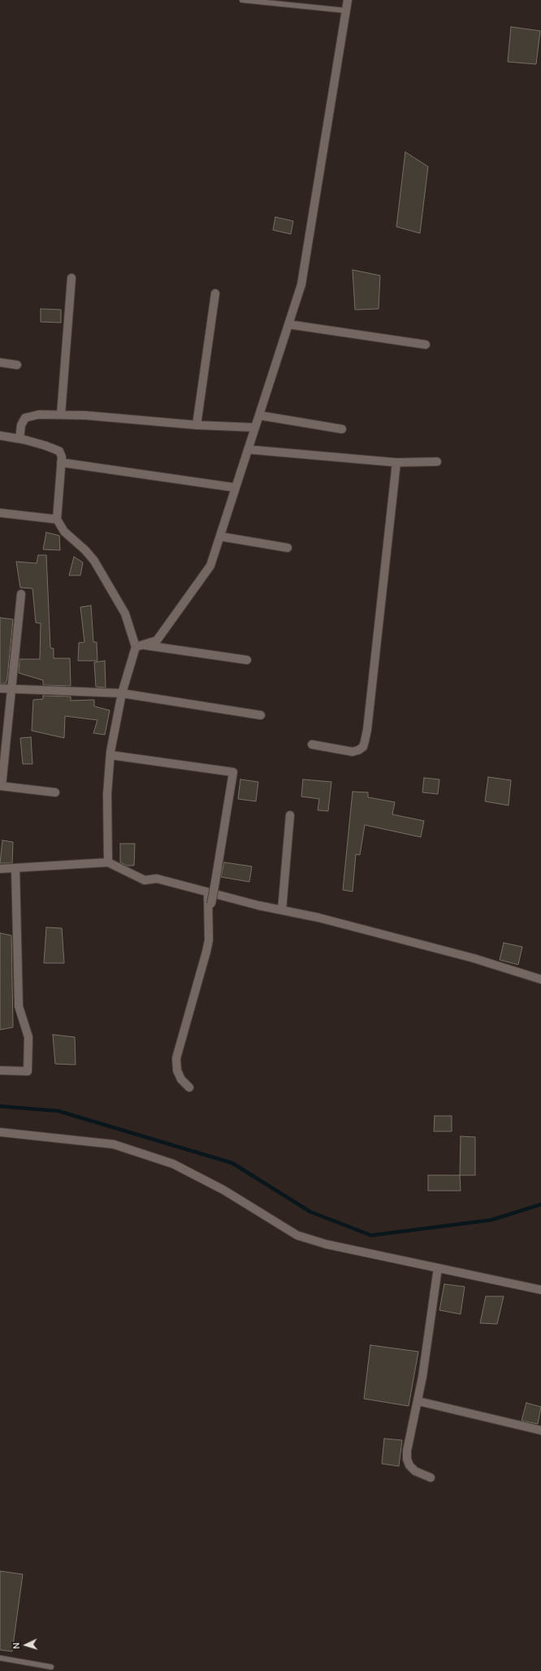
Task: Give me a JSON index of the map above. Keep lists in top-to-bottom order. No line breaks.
{"north":"left"}
